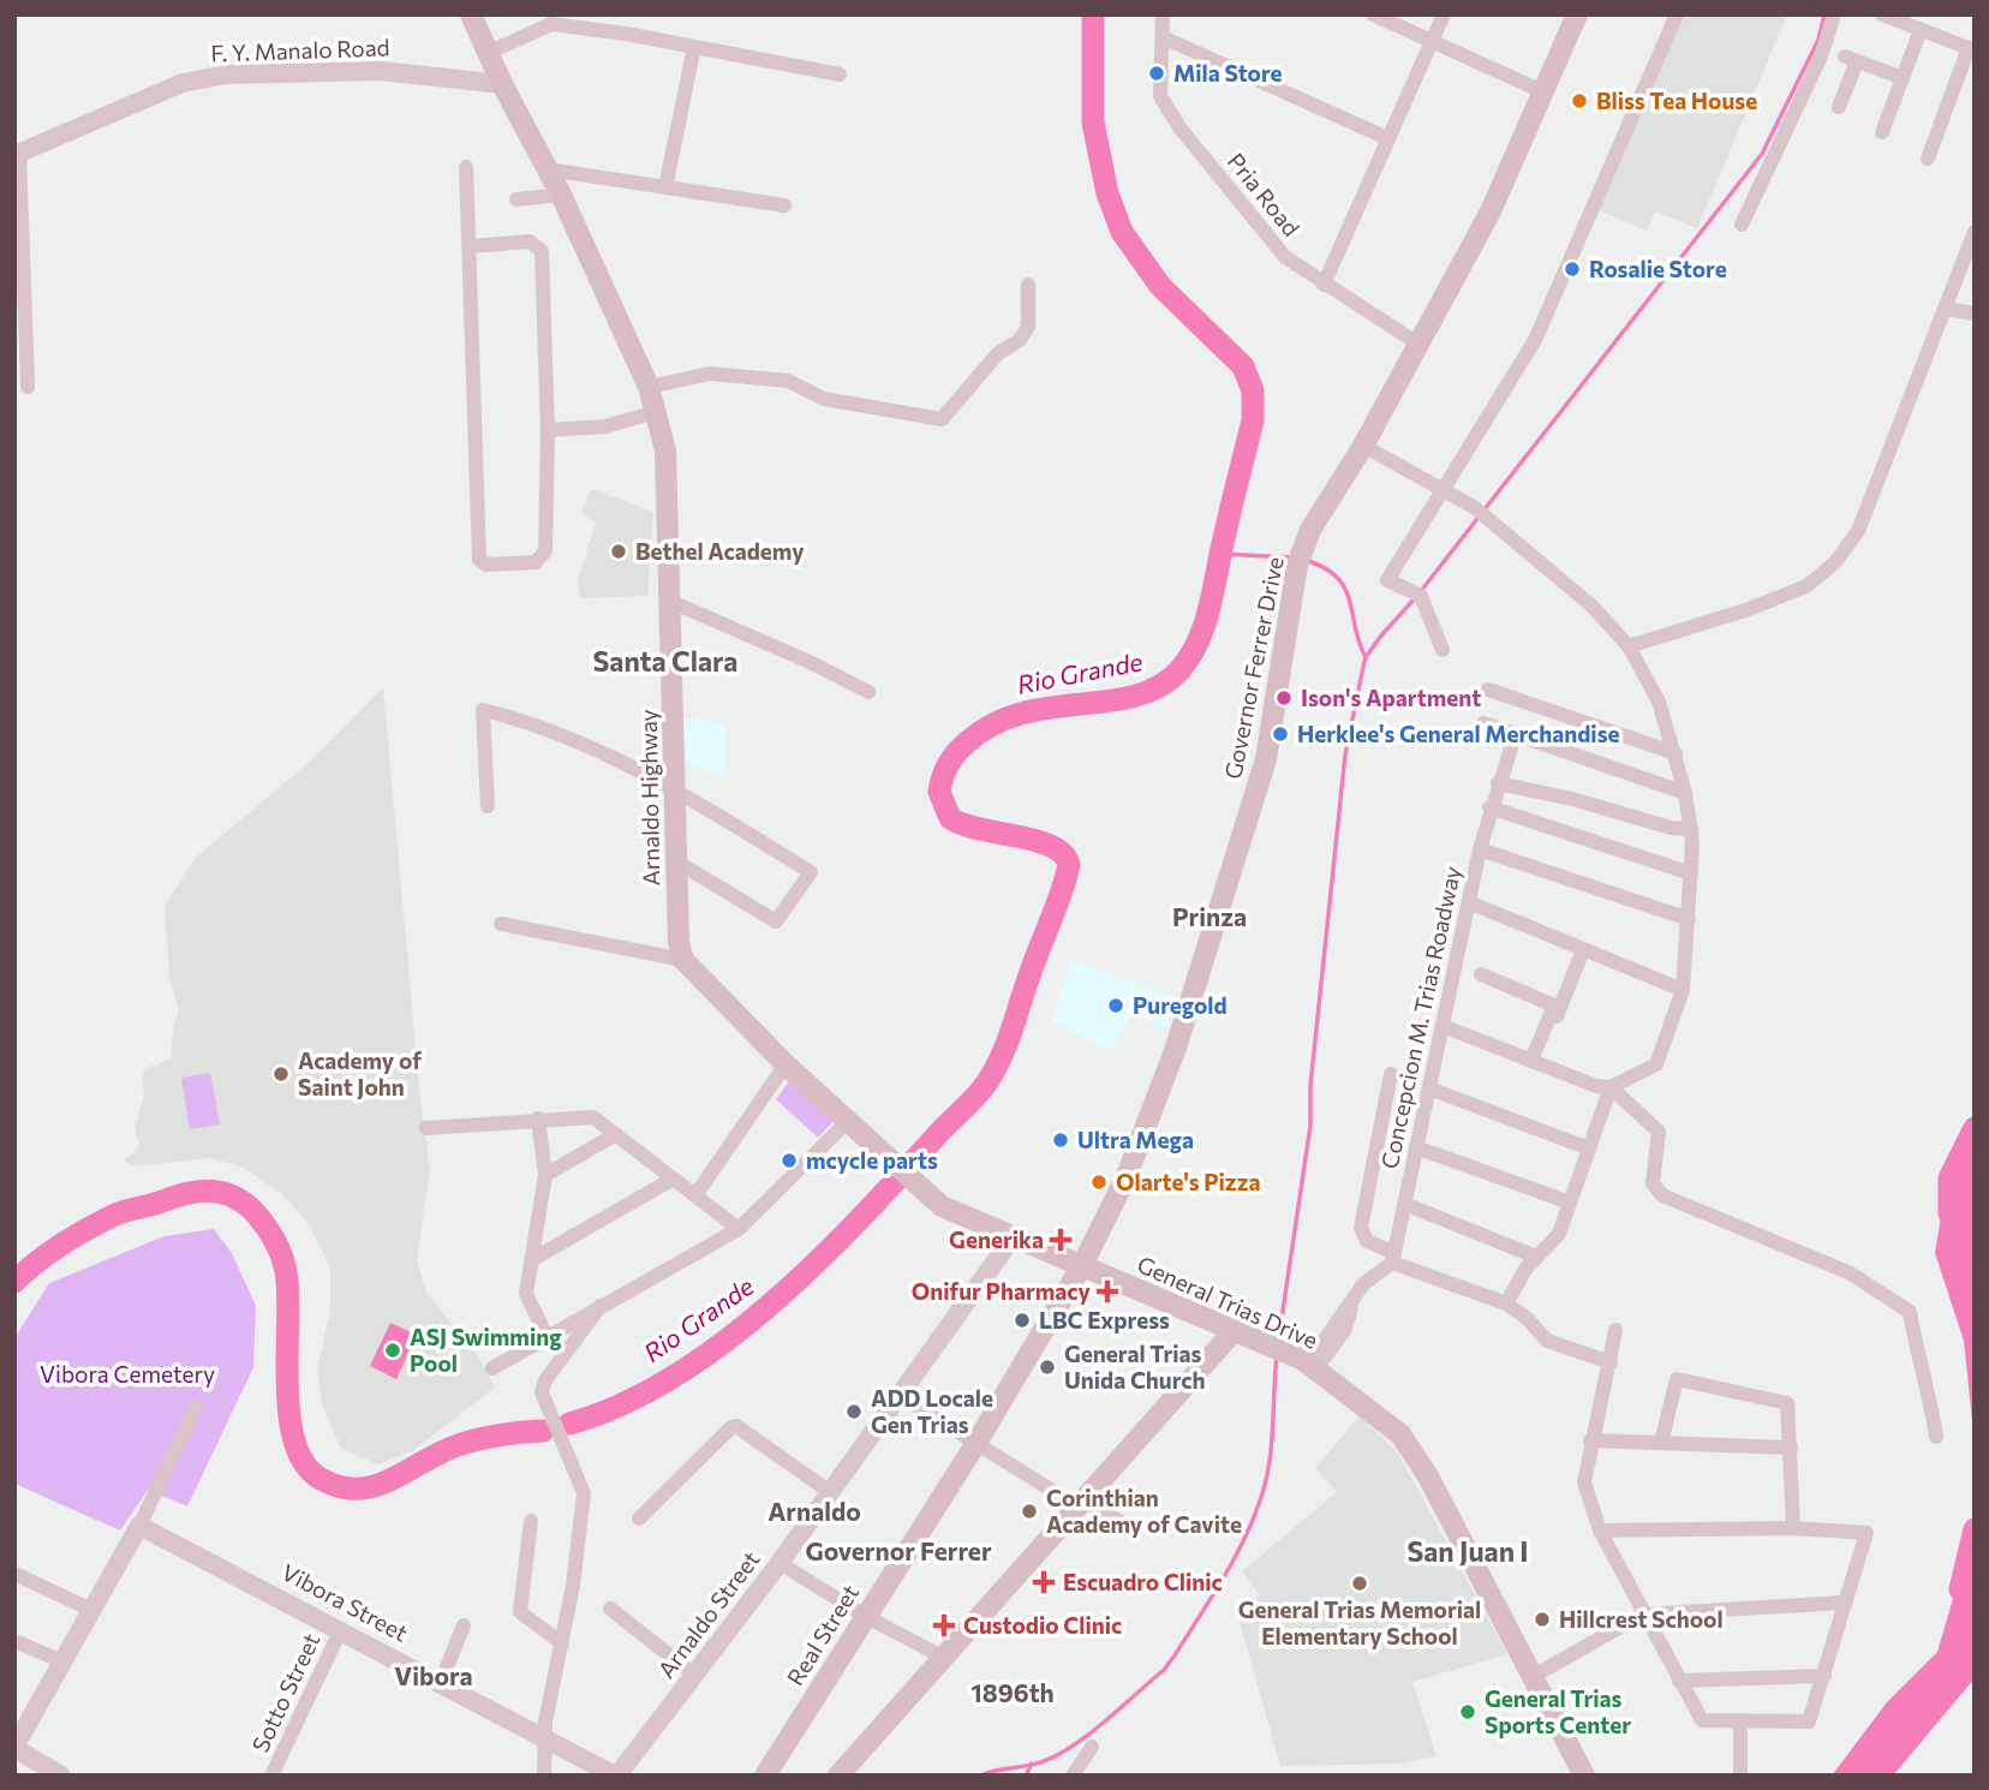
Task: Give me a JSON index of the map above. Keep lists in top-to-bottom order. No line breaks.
{"streets":{"main road":["Governor Ferrer Drive","Arnaldo Highway","General Trias Drive","Real Street"],"street":["F. Y. Manalo Road","Pria Road","Concepcion M. Trias Roadway","Vibora Street","Arnaldo Street","Sotto Street"]},"crossings":[["F. Y. Manalo Road","Arnaldo Highway"],["Pria Road","Governor Ferrer Drive"],["Governor Ferrer Drive","General Trias Drive"],["Governor Ferrer Drive","Real Street"],["General Trias Drive","Real Street"],["Vibora Street","Arnaldo Street"],["Vibora Street","Sotto Street"]],"districts":["Santa Clara","Prinza","Arnaldo","Governor Ferrer","San Juan I","Vibora","1896th"],"water":["Rio Grande"],"parks":["Vibora Cemetery"],"places":{"other":["Mila Store","Bliss Tea House","Rosalie Store","Bethel Academy","Ison's Apartment","Herklee's General Merchandise","Puregold","Academy of Saint John","Ultra Mega","mcycle parts","Olarte's Pizza","LBC Express","ASJ Swimming Pool","General Trias Unida Church","ADD Locale Gen Trias","Corinthian Academy of Cavite","General Trias Memorial Elementary School","Hillcrest School","General Trias Sports Center"],"health":["Generika","Onifur Pharmacy","Escuadro Clinic","Custodio Clinic"]}}
